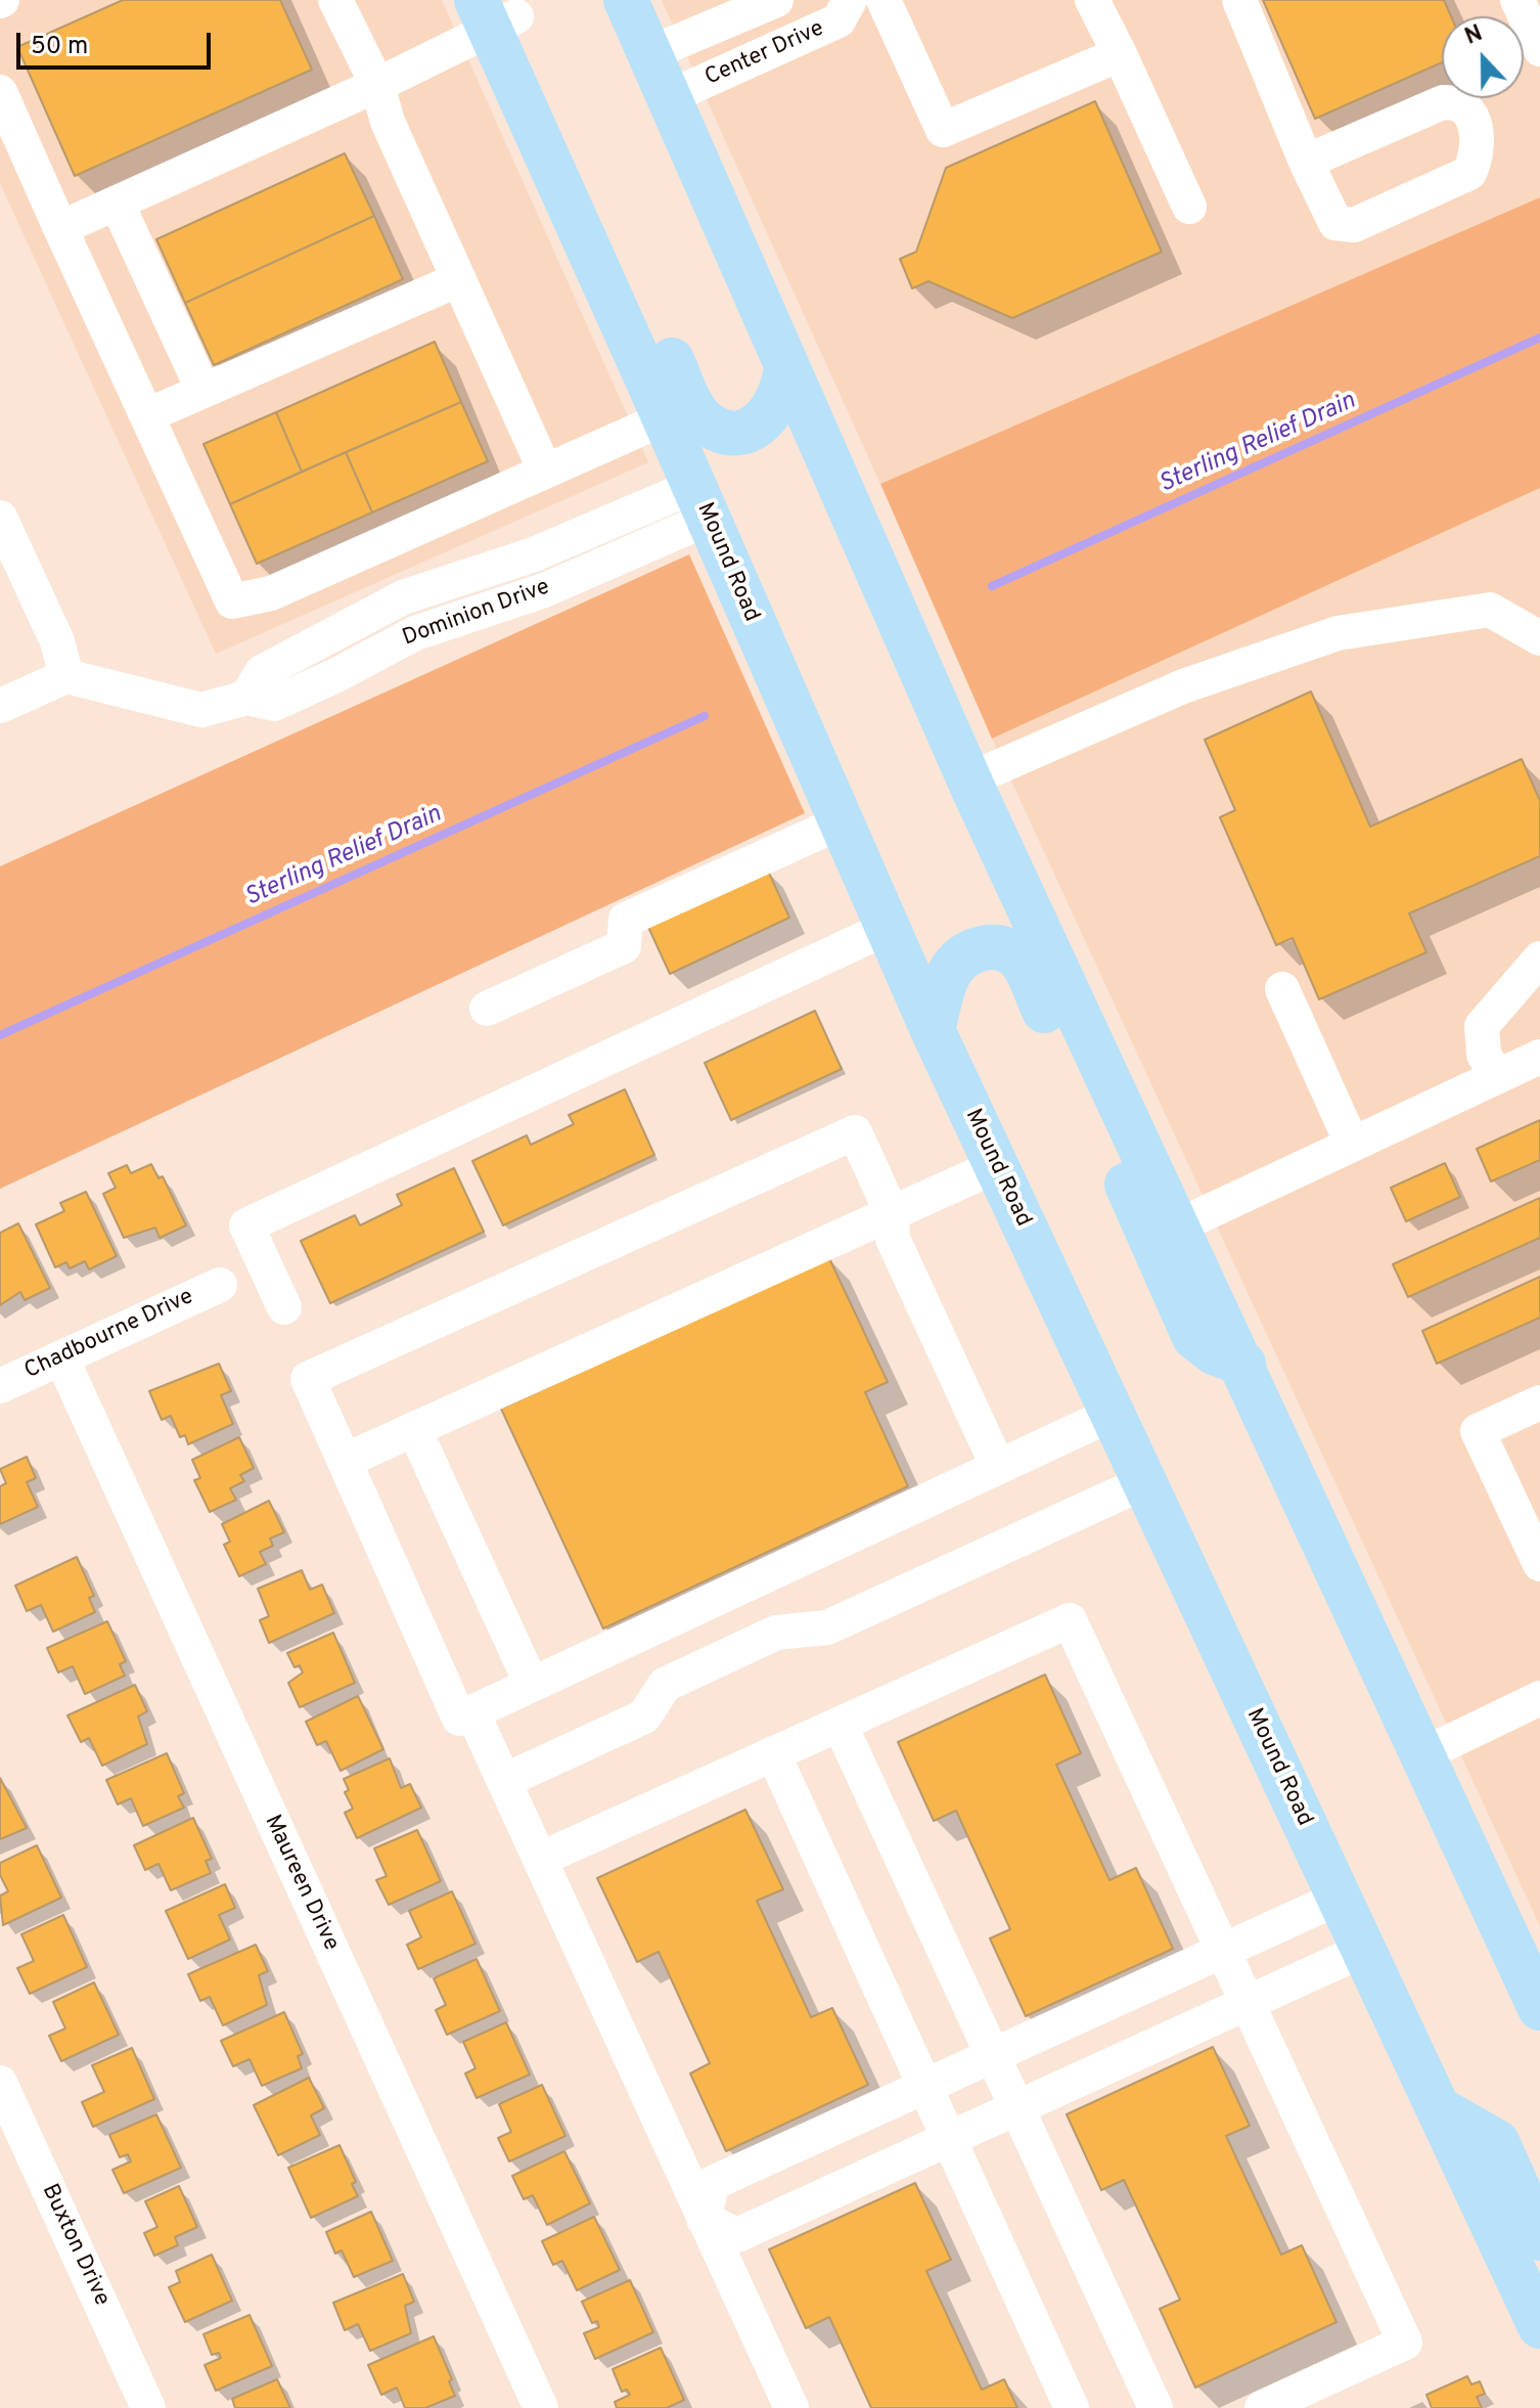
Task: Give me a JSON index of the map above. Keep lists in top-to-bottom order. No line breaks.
{"streets":{"main road":["Mound Road"],"street":["Center Drive","Dominion Drive","Chadbourne Drive","Maureen Drive","Buxton Drive"]},"crossings":[["Mound Road","Dominion Drive"],["Chadbourne Drive","Maureen Drive"]],"water":["Sterling Relief Drain"],"scale_bar":"50 m","north":"top"}
